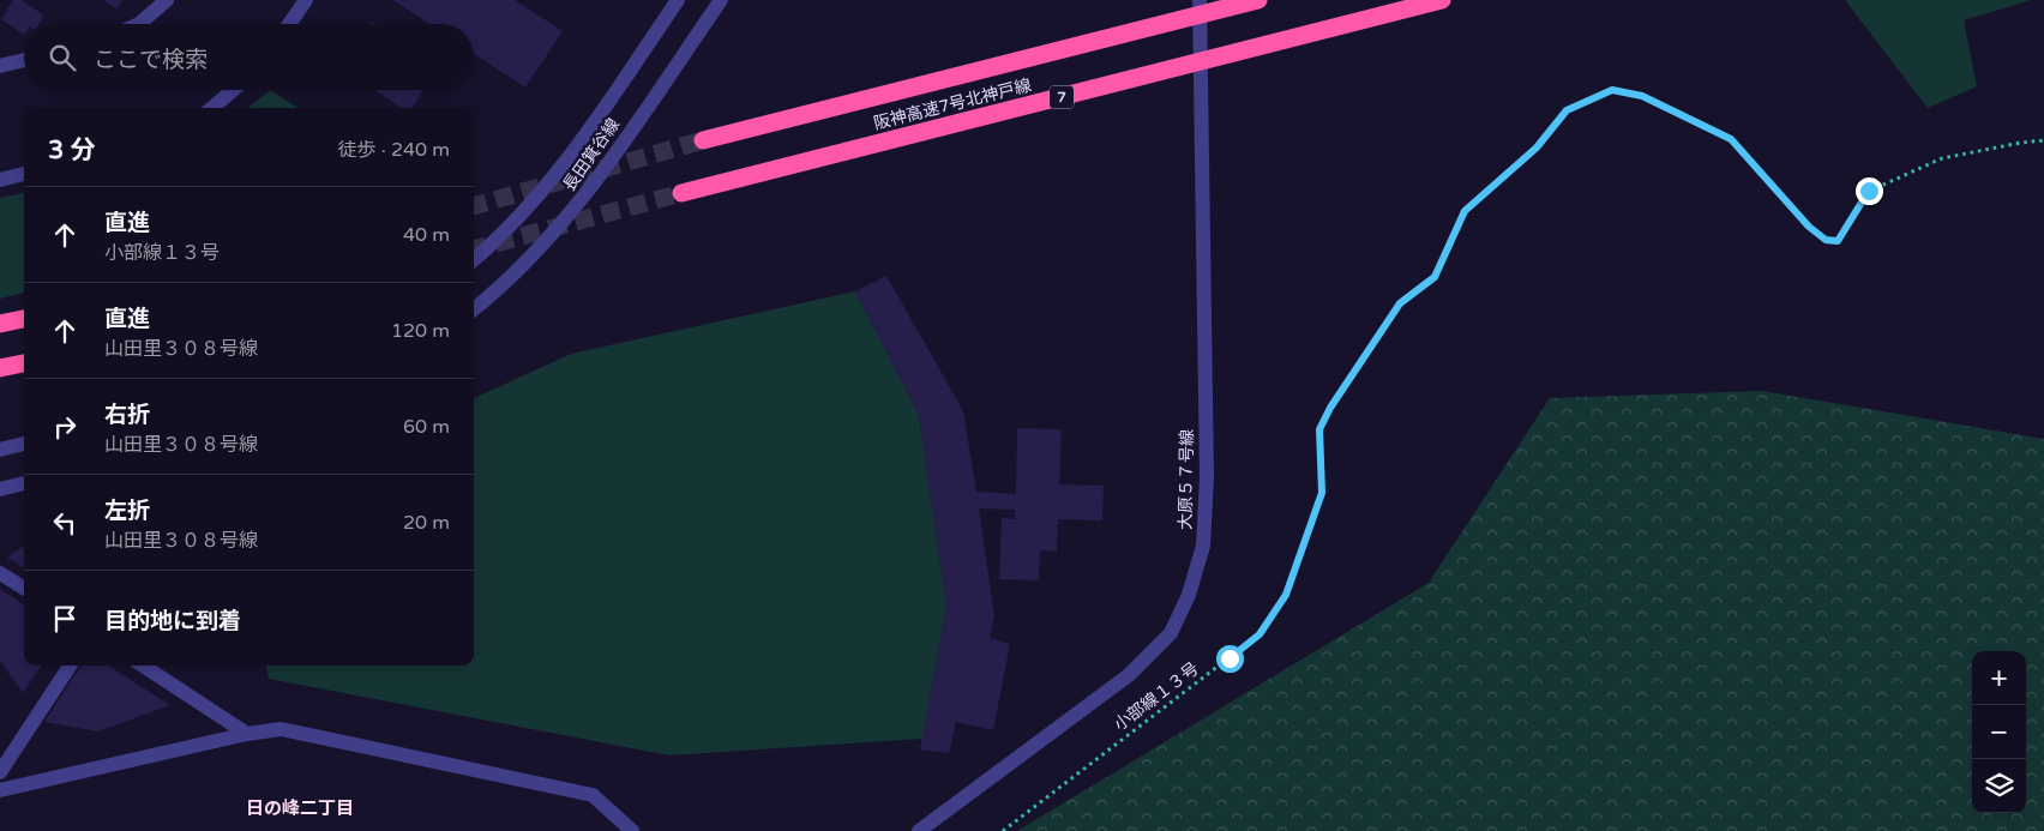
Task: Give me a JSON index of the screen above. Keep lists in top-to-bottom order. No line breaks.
{"streets":{"highway":["7","阪神高速7号北神戸線"],"street":["長田箕谷線","大原５７号線"],"path":["小部線１３号"]},"districts":["日の峰二丁目"],"page":{"search":"ここで検索","heading":["3 分","徒歩 · 240 m"],"list":[["直進","小部線１３号","40 m"],["直進","山田里３０８号線","120 m"],["右折","山田里３０８号線","60 m"],["左折","山田里３０８号線","20 m"],"目的地に到着"],"map_buttons":["+","−"]}}
